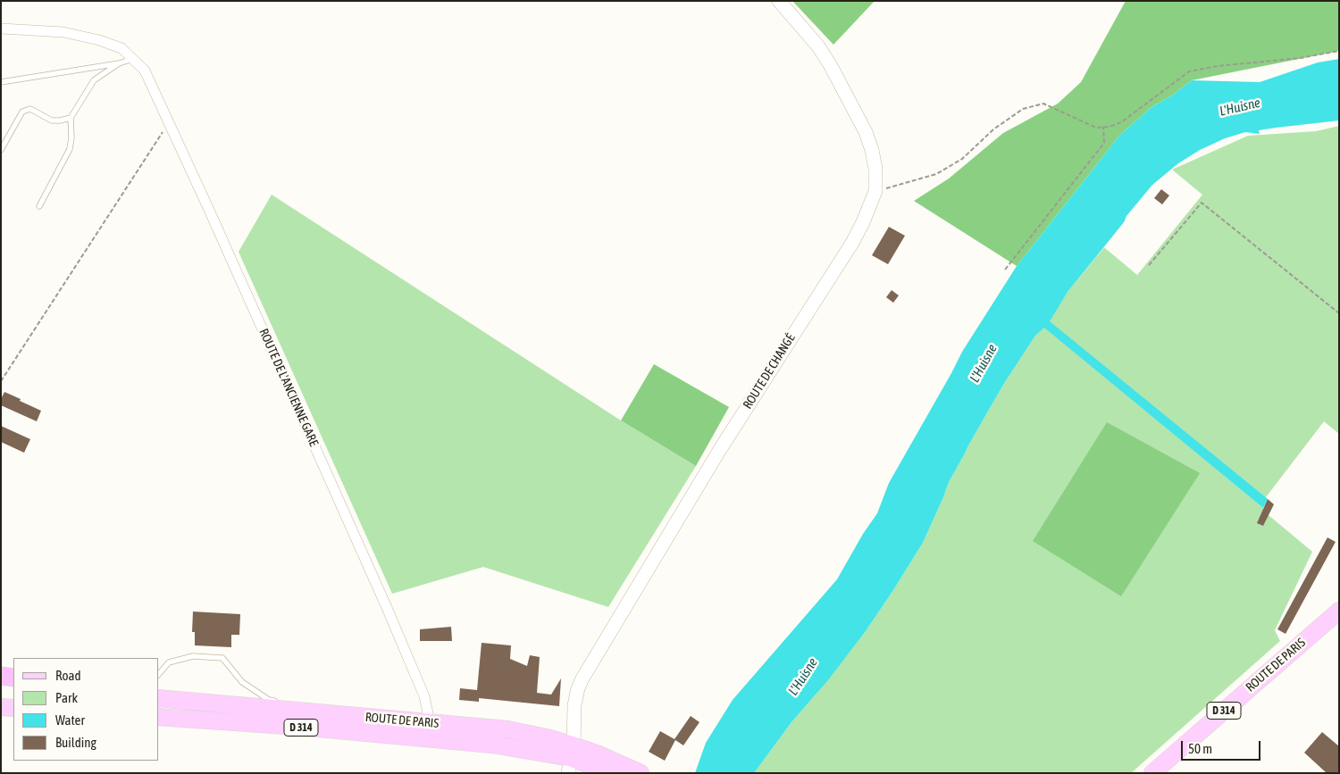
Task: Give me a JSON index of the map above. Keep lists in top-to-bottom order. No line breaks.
{"streets":{"main road":["ROUTE DE PARIS","D 314"],"street":["ROUTE DE CHANGÉ","ROUTE DE L'ANCIENNE GARE"]},"crossings":[["ROUTE DE CHANGÉ","ROUTE DE PARIS"],["ROUTE DE L'ANCIENNE GARE","ROUTE DE PARIS"]],"water":["L'Huisne"],"legend":["Road","Park","Water","Building"],"scale_bar":"50 m"}
